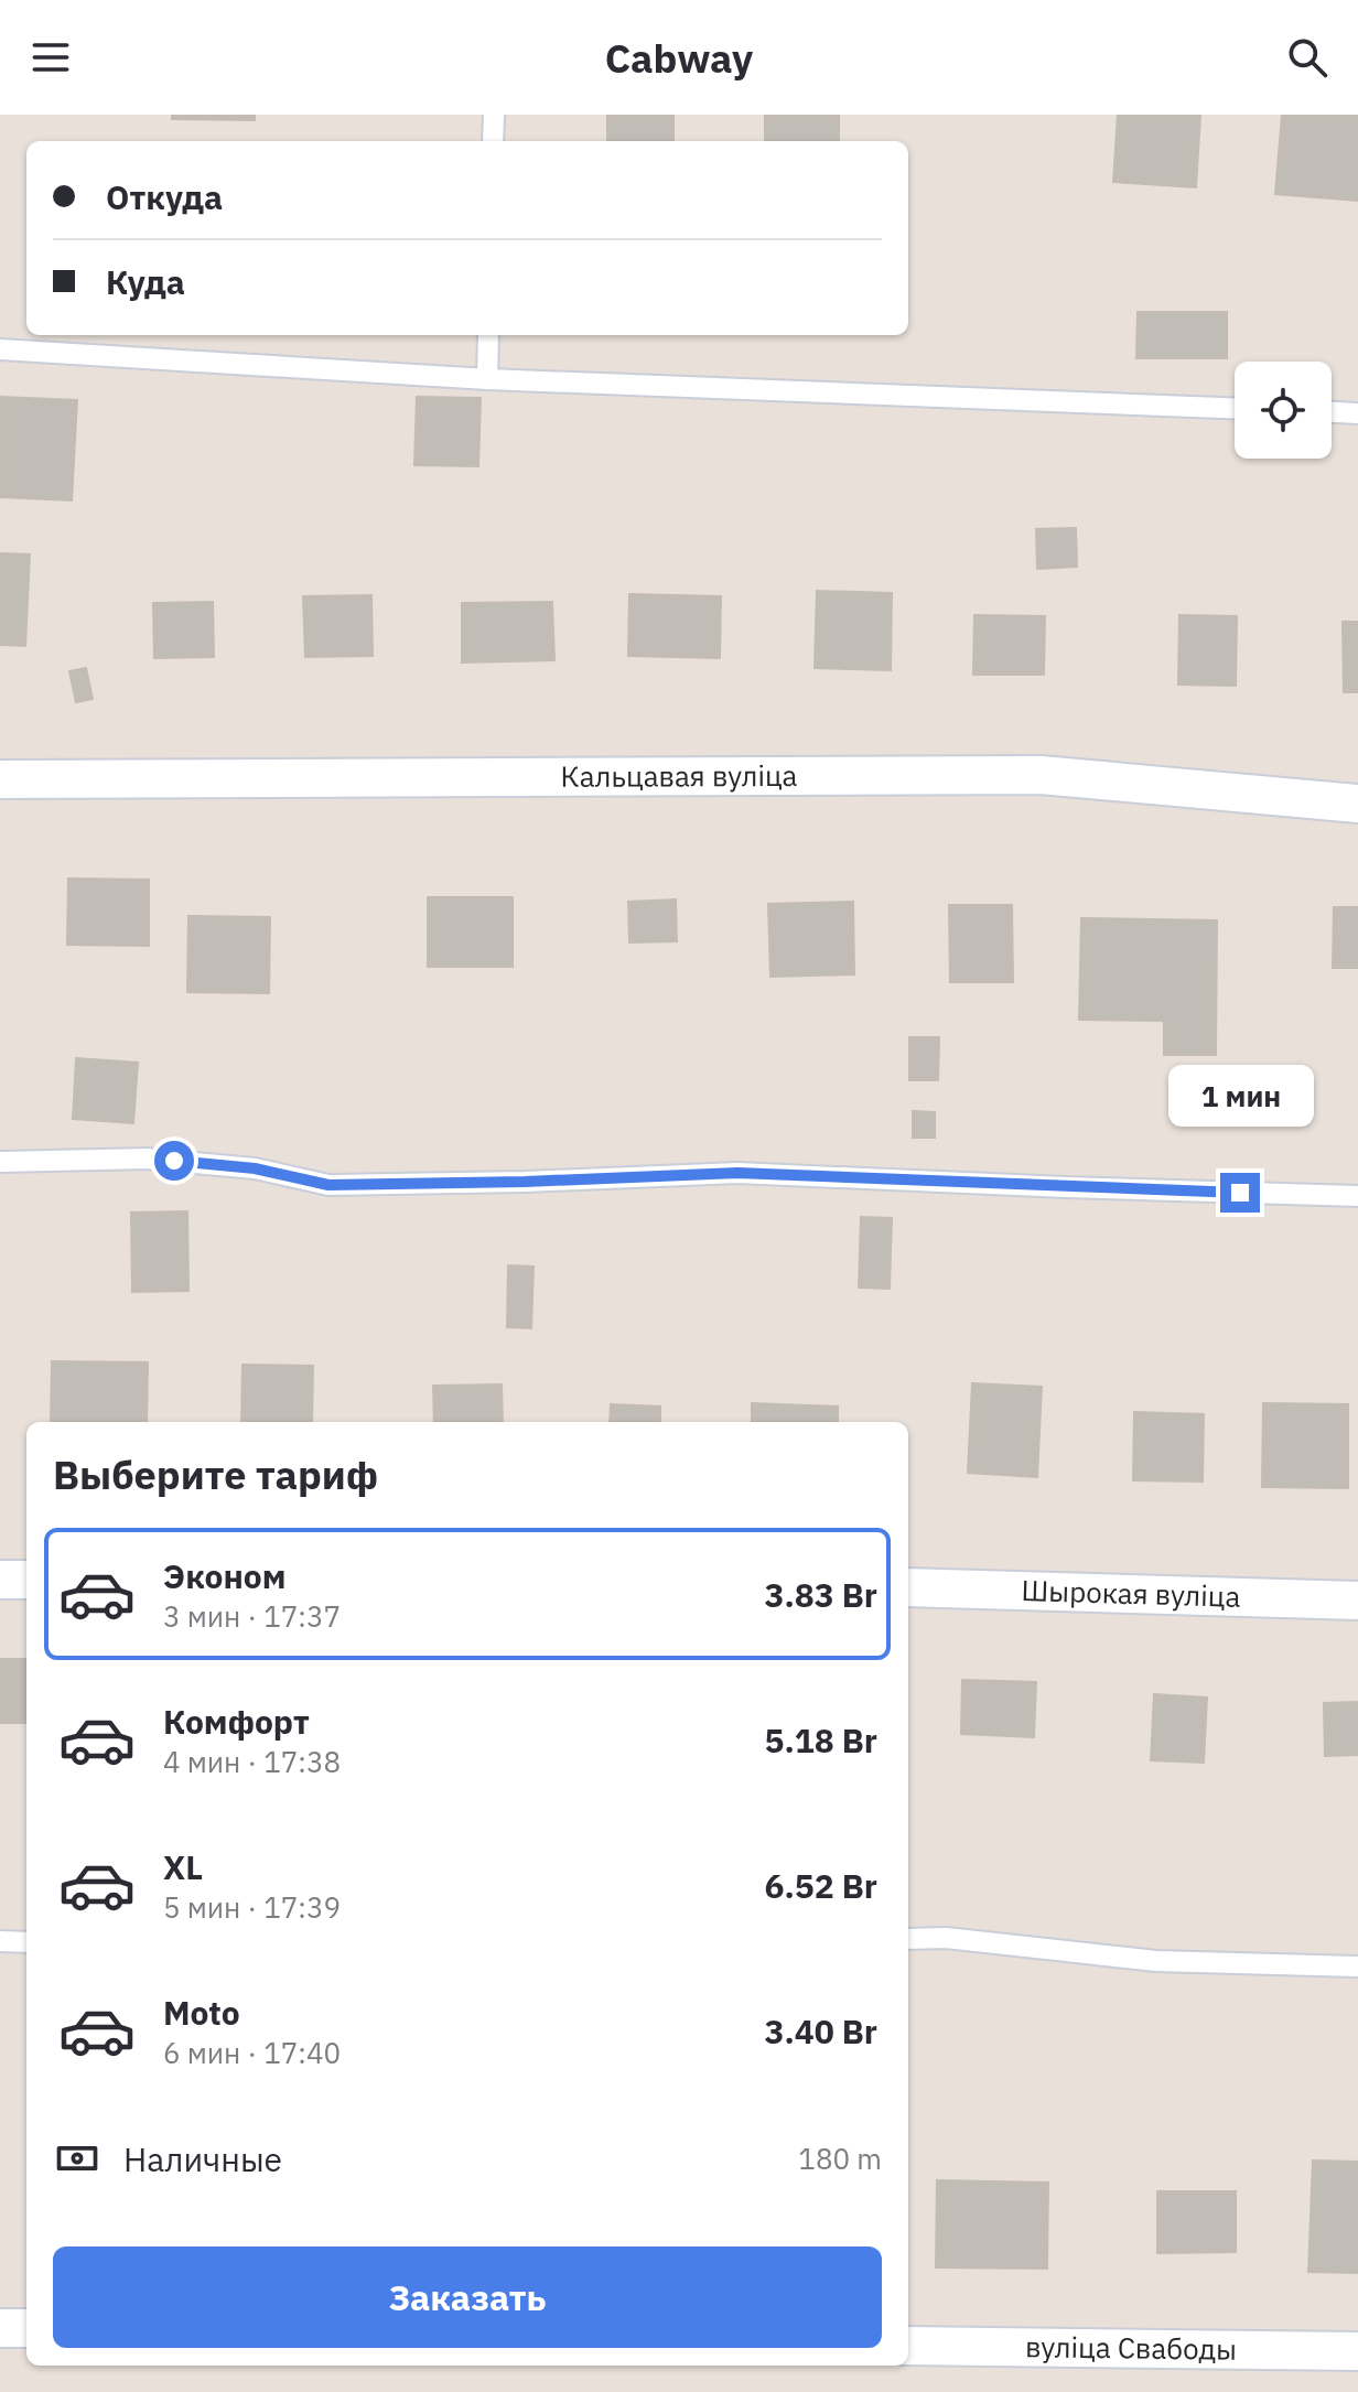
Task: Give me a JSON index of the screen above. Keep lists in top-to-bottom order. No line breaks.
{"streets":{"street":["Кальцавая вуліца","Шырокая вуліца","вуліца Свабоды"]},"page":{"header":"Cabway","banner":["Откуда","Куда"],"bubble":"1 мин","heading":"Выберите тариф","list":[{"name":"Эконом","note":"3 мин · 17:37","value":"3.83 Br"},{"name":"Комфорт","note":"4 мин · 17:38","value":"5.18 Br"},{"name":"XL","note":"5 мин · 17:39","value":"6.52 Br"},{"name":"Moto","note":"6 мин · 17:40","value":"3.40 Br"}],"pay":["Наличные","180 m"],"buttons":"Заказать"}}
